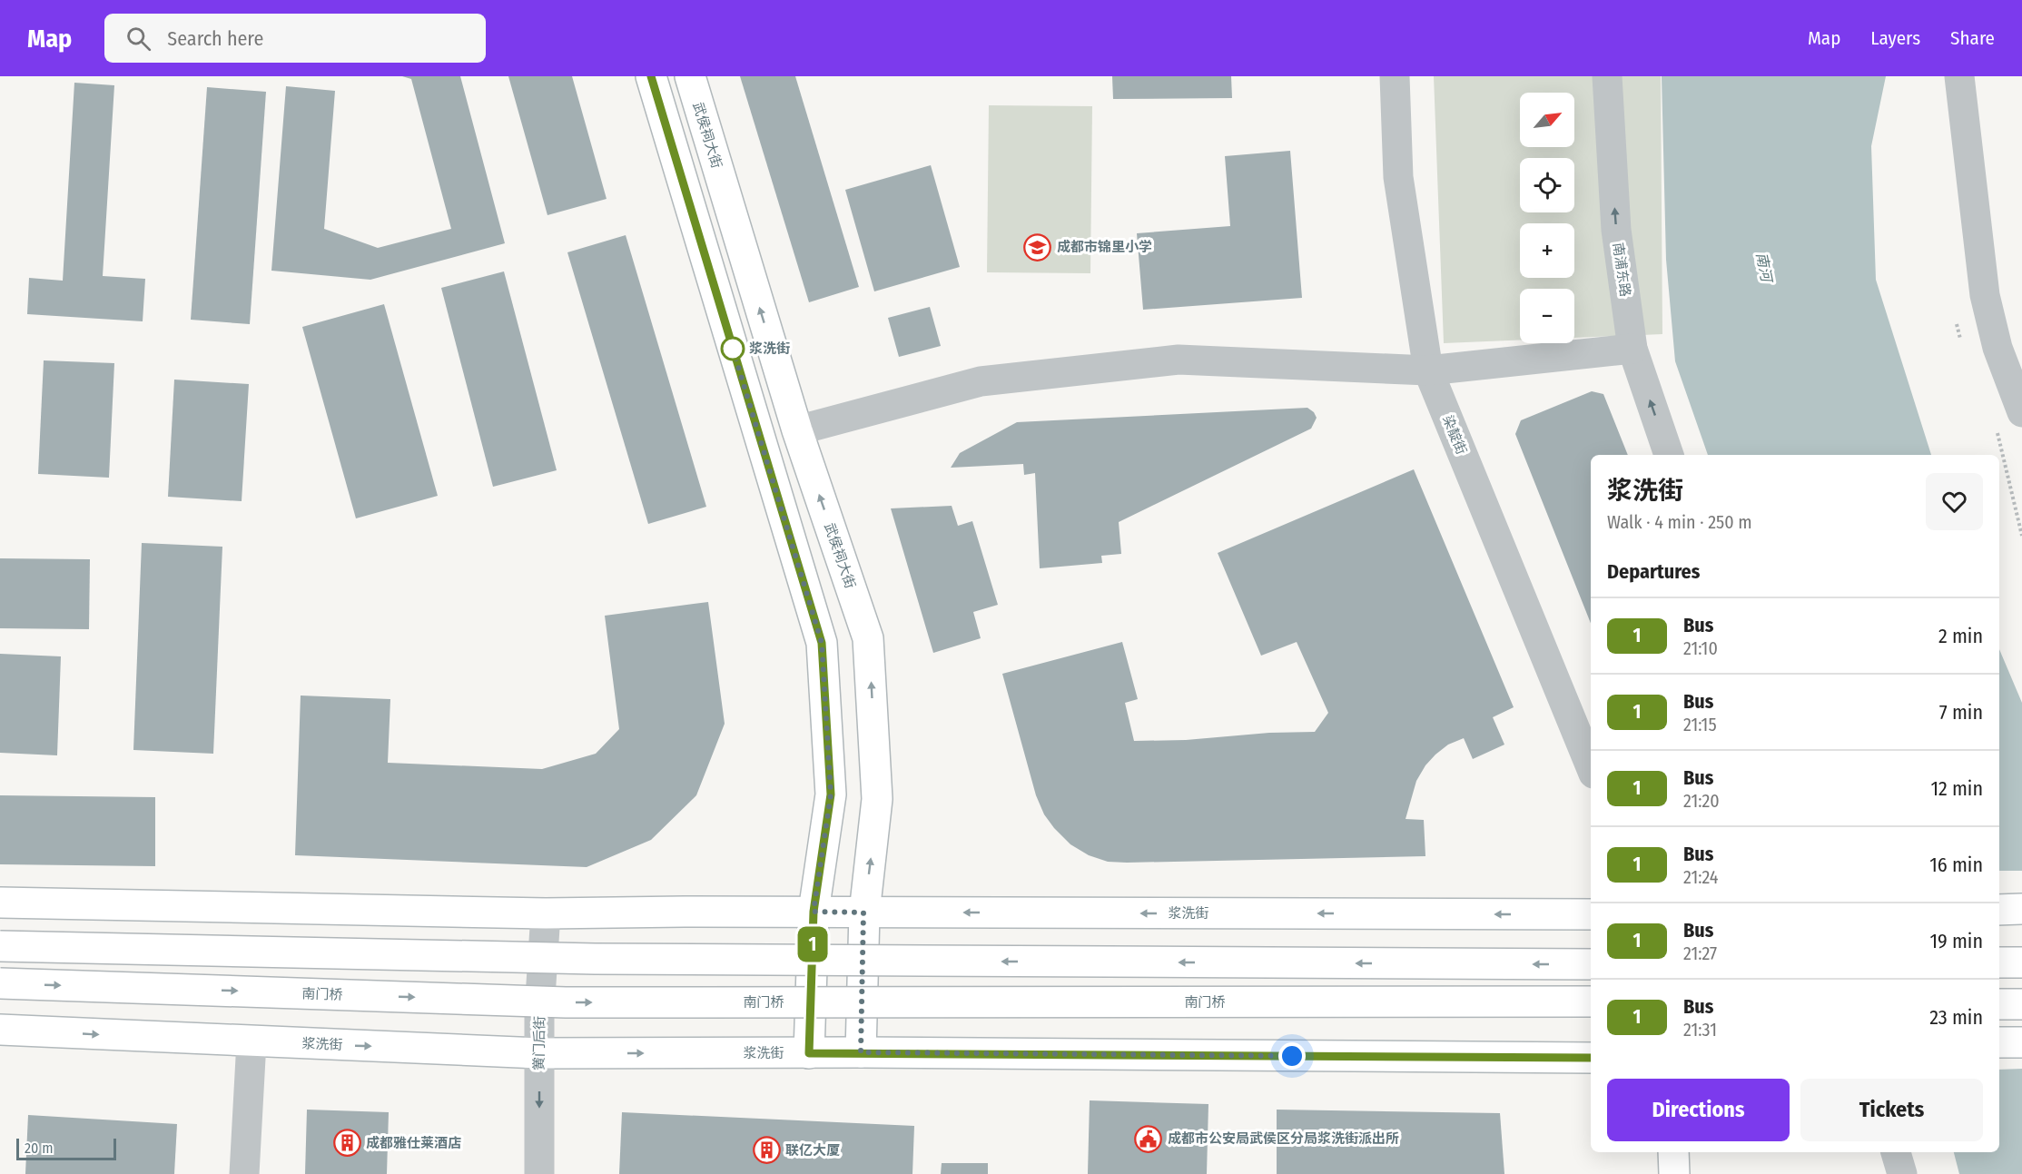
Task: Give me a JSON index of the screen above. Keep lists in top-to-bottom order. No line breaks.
{"streets":{"main road":["武侯祠大街","浆洗街","南门桥"],"street":["南浦东路","染靛街","黉门后街"]},"crossings":[["武侯祠大街","浆洗街"],["浆洗街","黉门后街"]],"one_way":["南浦东路","黉门后街"],"water":["南河"],"places":{"school or university":["成都市锦里小学"],"other":["浆洗街"],"public building":["成都市公安局武侯区分局浆洗街派出所"],"building":["成都雅仕莱酒店","联亿大厦"]},"lines":["bus line 1"],"scale_bar":"20 m","north":"top right","page":{"header":"Map","search":"Search here","nav":["Map","Layers","Share"],"on_map":"1","map_buttons":["+","−"],"heading":[["浆洗街","Walk · 4 min · 250 m"],"Departures"],"list":[{"mark":"1","name":"Bus","note":"21:10","value":"2 min"},{"mark":"1","name":"Bus","note":"21:15","value":"7 min"},{"mark":"1","name":"Bus","note":"21:20","value":"12 min"},{"mark":"1","name":"Bus","note":"21:24","value":"16 min"},{"mark":"1","name":"Bus","note":"21:27","value":"19 min"},{"mark":"1","name":"Bus","note":"21:31","value":"23 min"}],"buttons":["Directions","Tickets"],"scale":"20 m"}}
